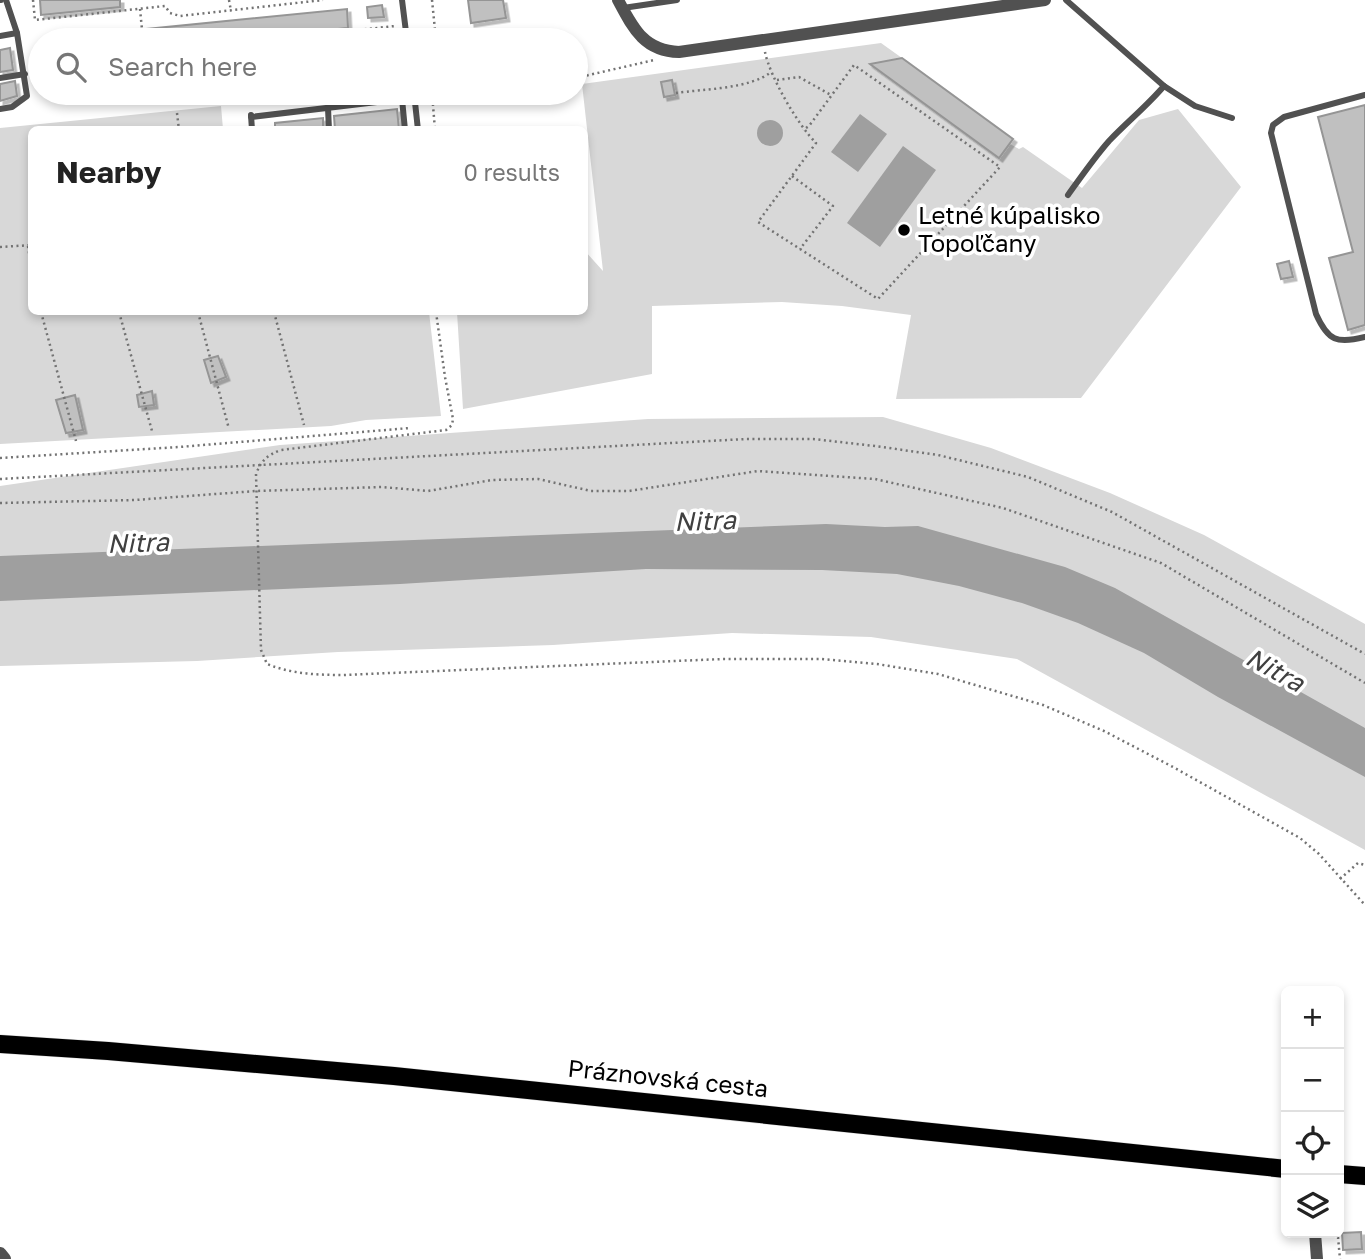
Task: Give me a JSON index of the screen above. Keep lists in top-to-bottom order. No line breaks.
{"streets":{"main road":["Práznovská cesta"]},"water":["Nitra"],"places":["Letné kúpalisko Topoľčany"],"page":{"search":"Search here","heading":["Nearby","0 results"],"map_buttons":["+","−"]}}
